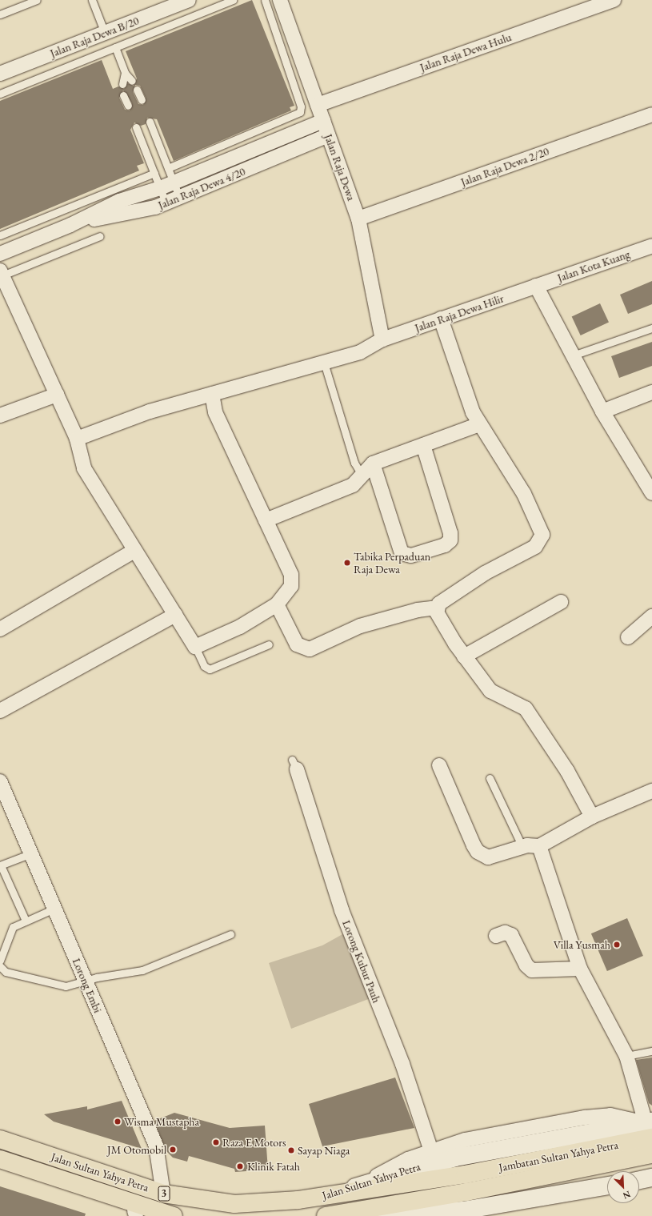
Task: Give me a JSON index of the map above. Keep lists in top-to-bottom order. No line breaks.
{"streets":{"highway":["Jambatan Sultan Yahya Petra","Jalan Sultan Yahya Petra","3"],"street":["Jalan Raja Dewa B/20","Jalan Raja Dewa Hulu","Jalan Raja Dewa 2/20","Jalan Raja Dewa","Jalan Raja Dewa 4/20","Jalan Kota Kuang","Jalan Raja Dewa Hilir","Lorong Kubur Pauh","Lorong Embi"]},"crossings":[["Jalan Raja Dewa Hulu","Jalan Raja Dewa"],["Jalan Raja Dewa 2/20","Jalan Raja Dewa"],["Jalan Raja Dewa","Jalan Raja Dewa 4/20"],["Jalan Raja Dewa","Jalan Raja Dewa Hilir"],["Jalan Kota Kuang","Jalan Raja Dewa Hilir"],["Lorong Embi","Jalan Sultan Yahya Petra"],["Jambatan Sultan Yahya Petra","Jalan Sultan Yahya Petra"]],"places":["Tabika Perpaduan Raja Dewa","Villa Yusmah","Wisma Mustapha","Raza E Motors","JM Otomobil","Sayap Niaga","Klinik Fatah"],"north":"bottom right"}
